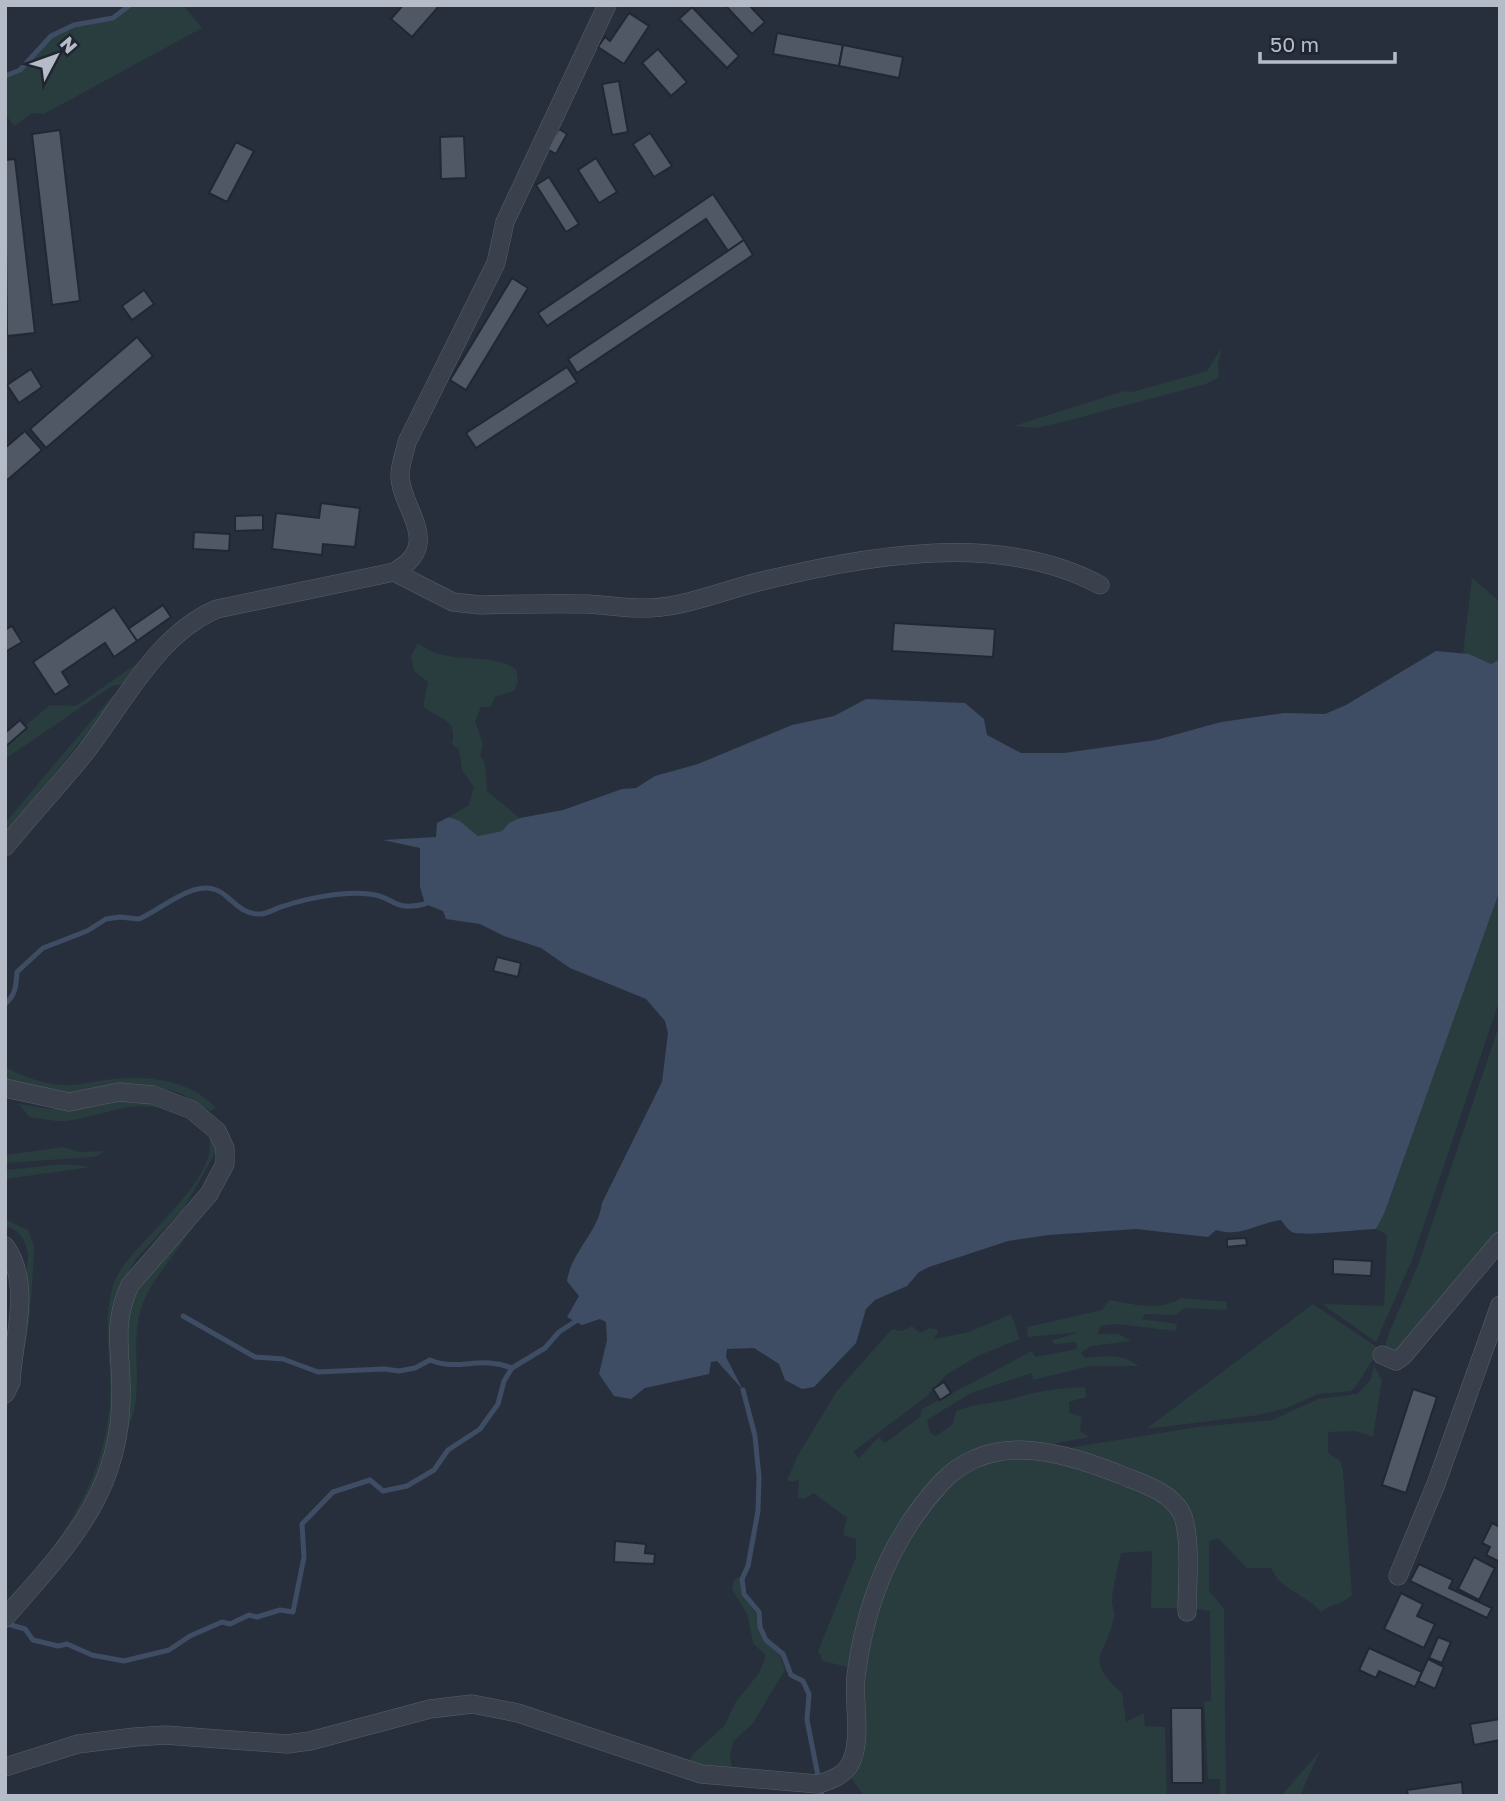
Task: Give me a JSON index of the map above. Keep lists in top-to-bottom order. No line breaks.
{"scale_bar":"50 m","north":"top right"}
